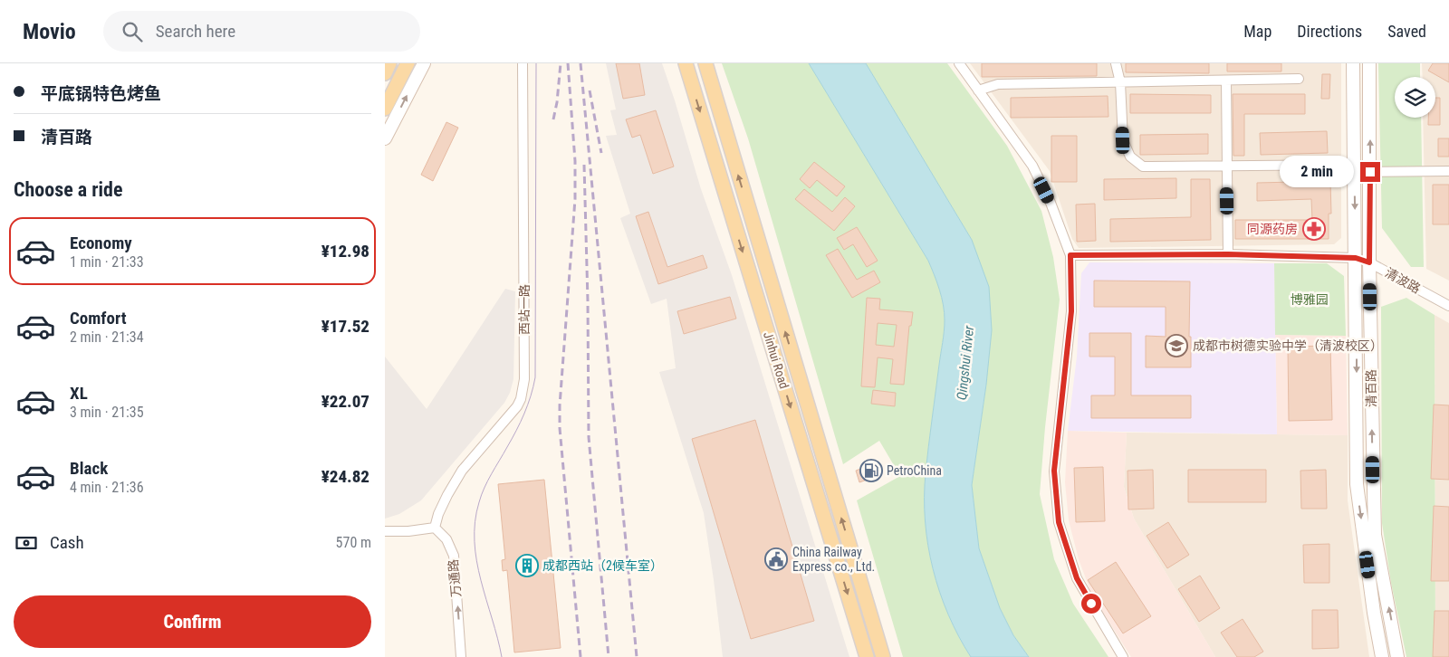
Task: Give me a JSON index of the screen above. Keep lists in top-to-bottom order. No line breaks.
{"streets":{"main road":["Jinhui Road"],"street":["清波路","西站一路","清百路","万通路"]},"crossings":[["清波路","清百路"],["西站一路","万通路"]],"one_way":["万通路"],"water":["Qingshui River"],"parks":["博雅园"],"places":{"pharmacy":["同源药房"],"school or university":["成都市树德实验中学（清波校区）"],"fuel station":["PetroChina"],"public building":["China Railway Express co., Ltd."],"building":["成都西站（2候车室）"]},"page":{"header":"Movio","search":"Search here","nav":["Map","Directions","Saved"],"banner":["平底锅特色烤鱼","清百路"],"bubble":"2 min","heading":"Choose a ride","list":[{"name":"Economy","note":"1 min · 21:33","value":"¥12.98"},{"name":"Comfort","note":"2 min · 21:34","value":"¥17.52"},{"name":"XL","note":"3 min · 21:35","value":"¥22.07"},{"name":"Black","note":"4 min · 21:36","value":"¥24.82"}],"pay":["Cash","570 m"],"buttons":"Confirm"}}
